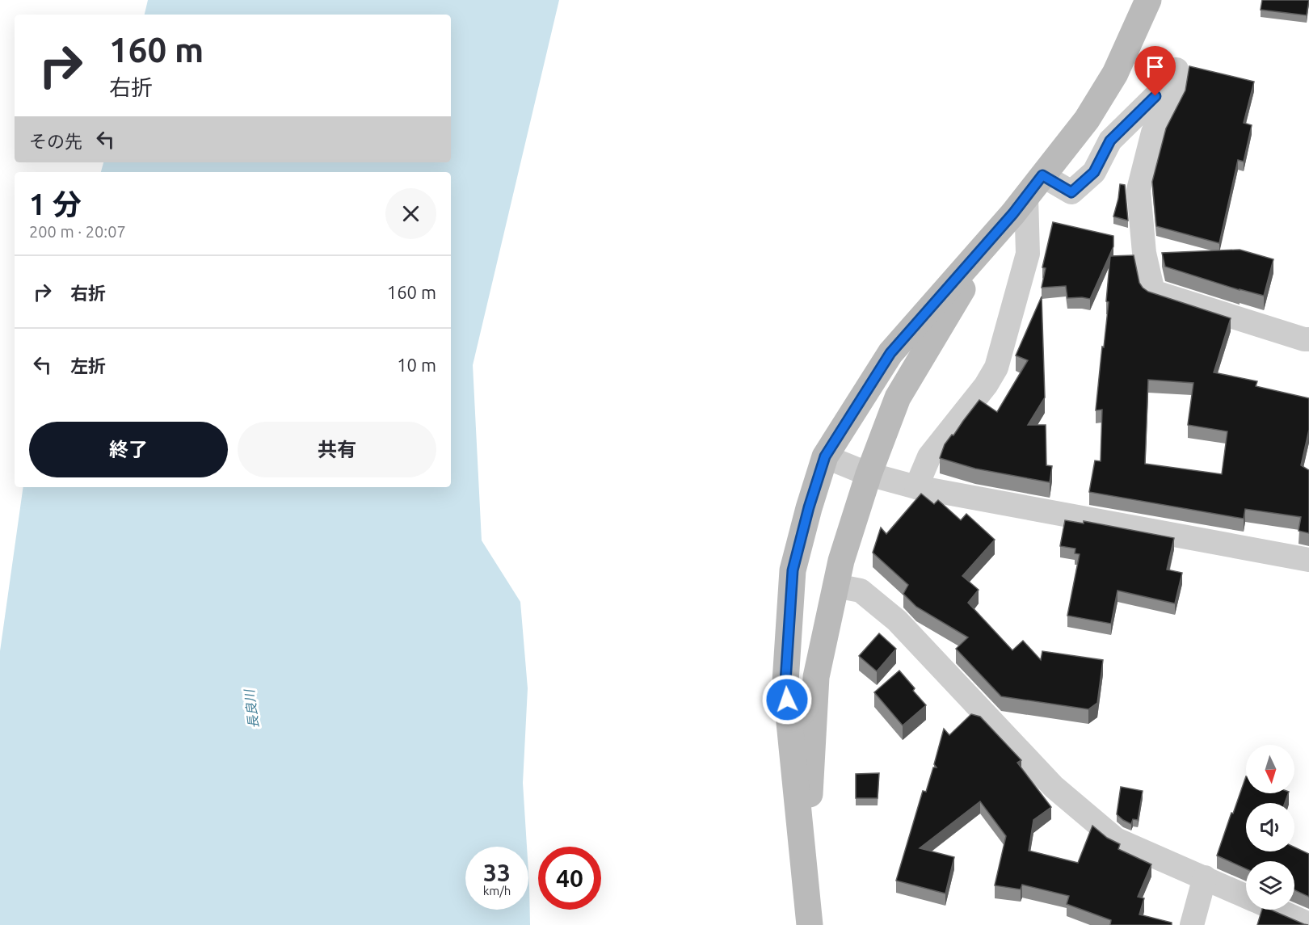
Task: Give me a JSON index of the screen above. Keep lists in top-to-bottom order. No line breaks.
{"water":["長良川"],"north":"bottom","page":{"turn":["160 m","右折"],"then":"その先","heading":["1 分","200 m · 20:07"],"list":[{"name":"右折","value":"160 m"},{"name":"左折","value":"10 m"}],"buttons":["終了","共有"],"speed":"33 km/h","limit":"40"}}
